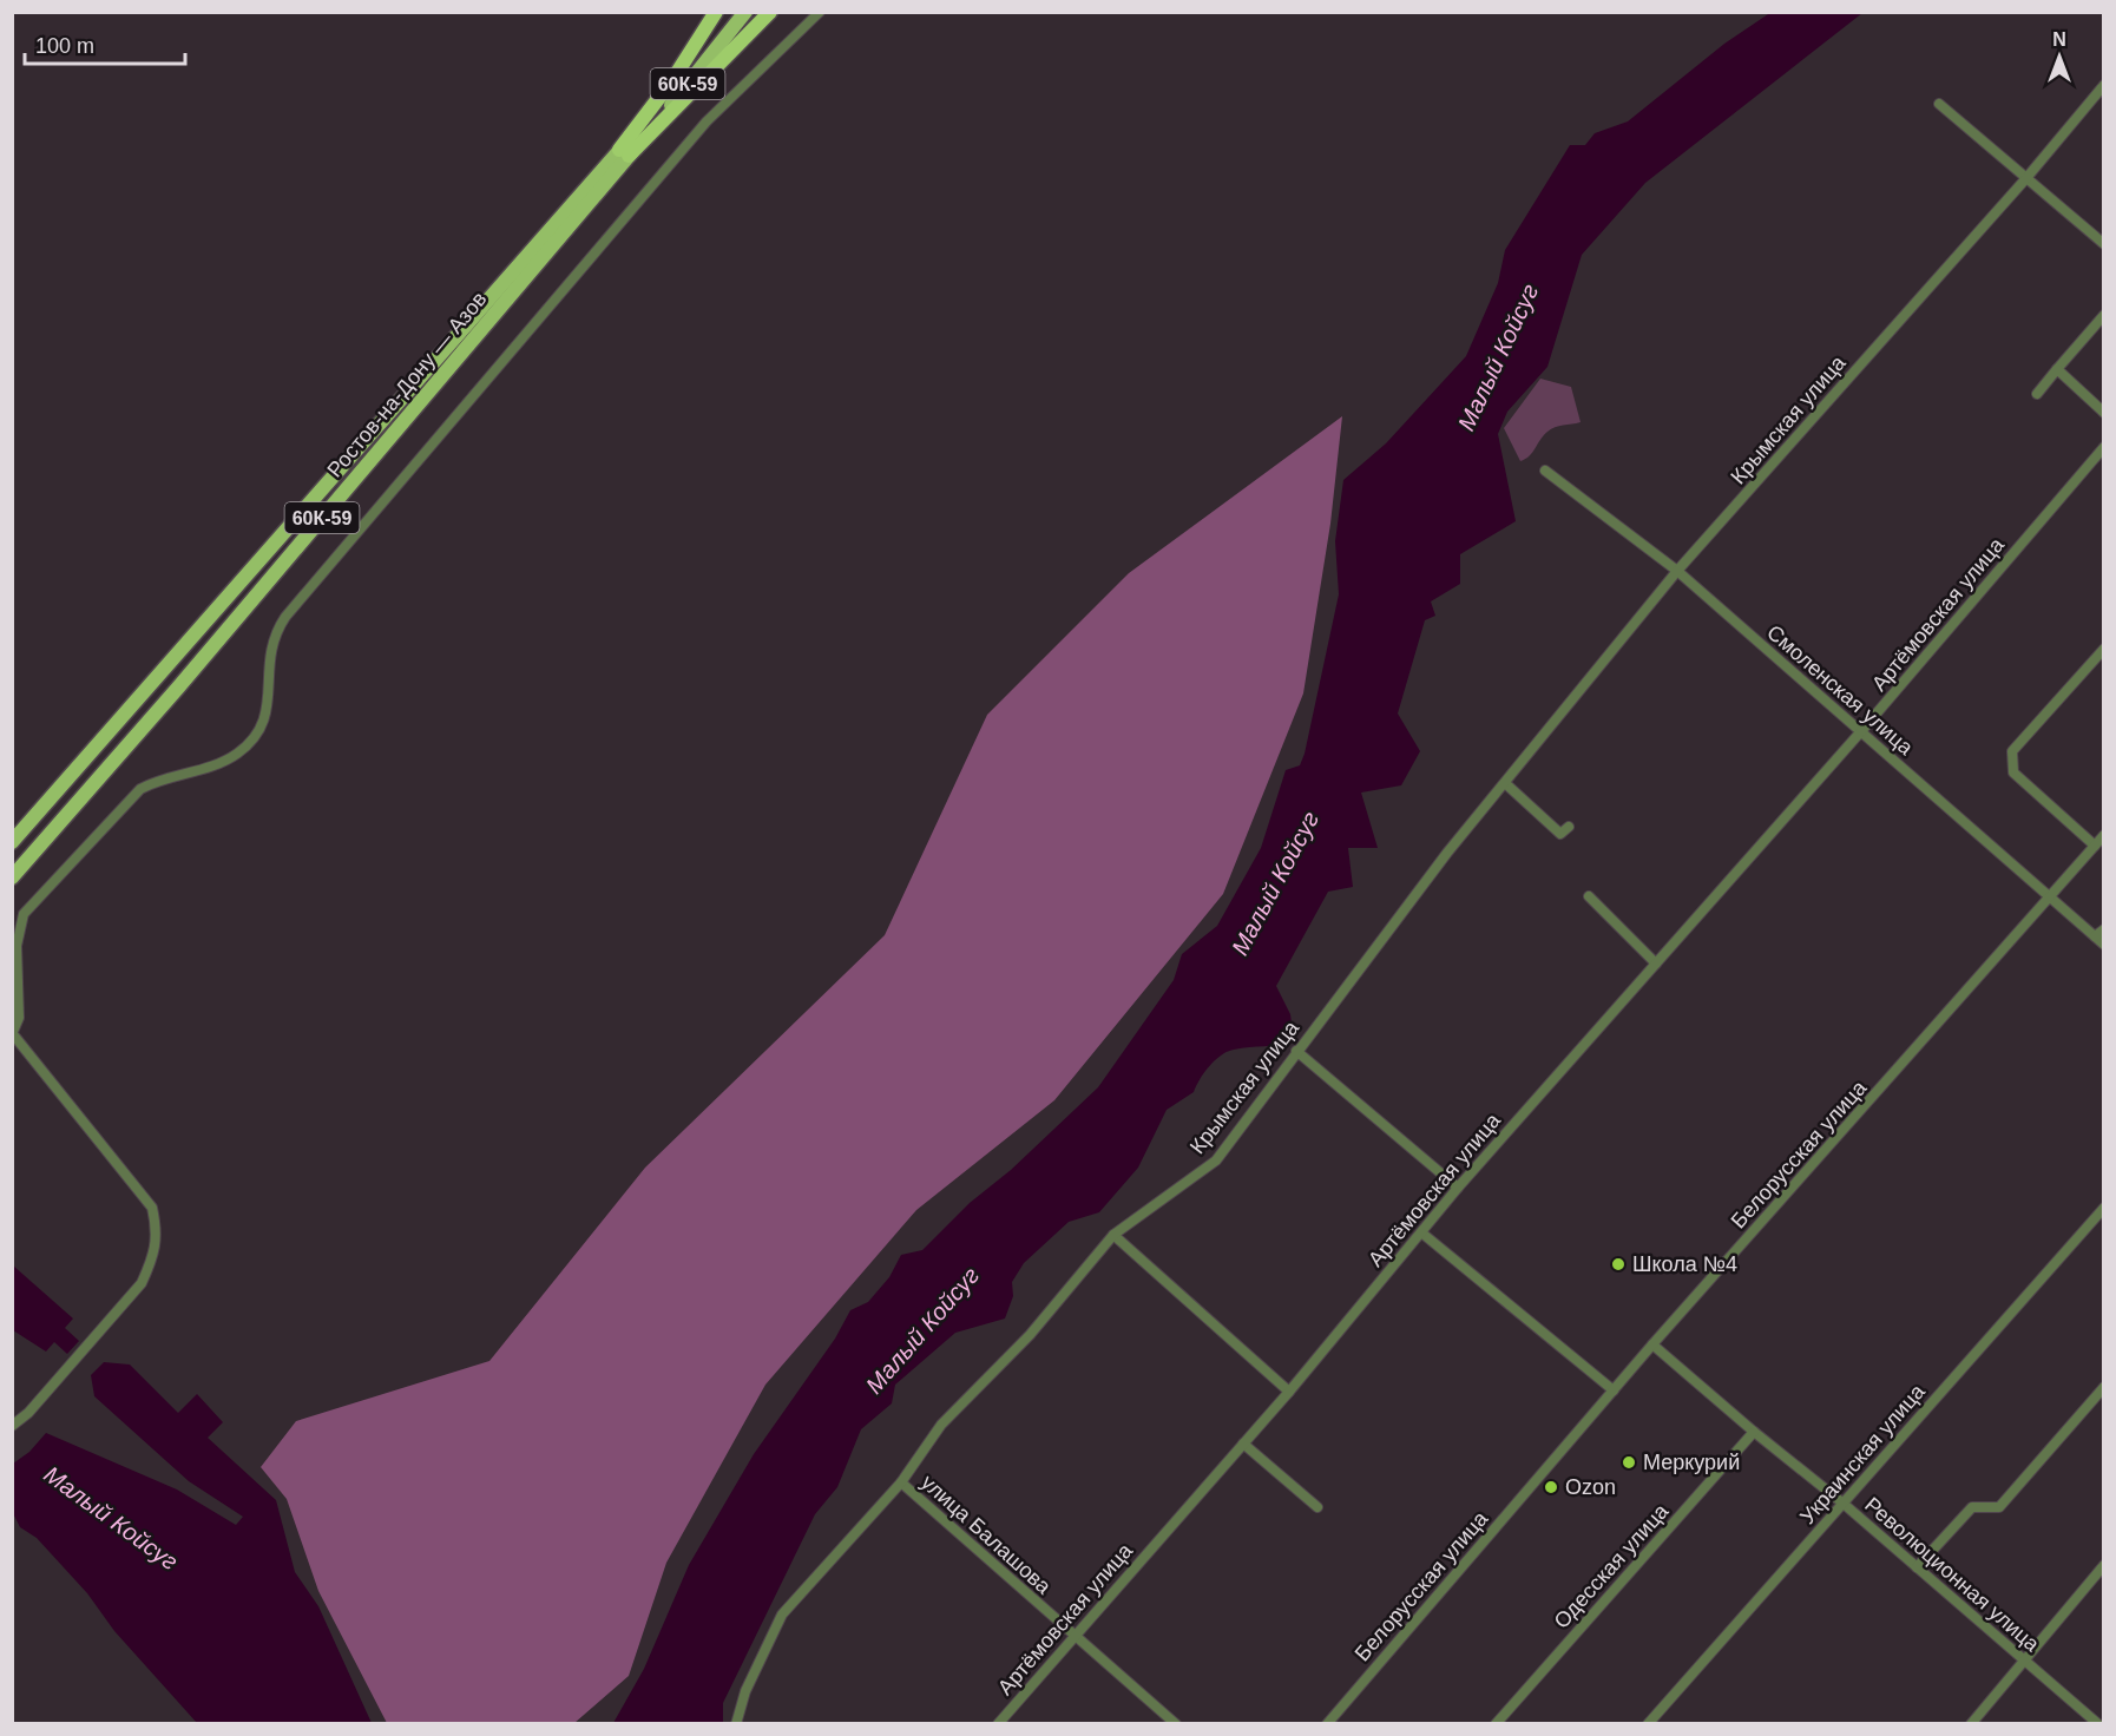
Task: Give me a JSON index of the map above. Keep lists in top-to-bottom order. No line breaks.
{"streets":{"main road":["60К-59","Ростов-на-Дону — Азов"],"street":["Крымская улица","Артёмовская улица","Смоленская улица","Белорусская улица","Украинская улица","улица Балашова","Одесская улица","Революционная улица"]},"crossings":[["Крымская улица","Смоленская улица"],["Крымская улица","улица Балашова"],["Артёмовская улица","Смоленская улица"],["Артёмовская улица","улица Балашова"],["Смоленская улица","Белорусская улица"],["Белорусская улица","Революционная улица"],["Украинская улица","Революционная улица"],["Одесская улица","Революционная улица"]],"water":["Малый Койсуг"],"places":["Школа №4","Меркурий","Ozon"],"scale_bar":"100 m","north":"top"}
